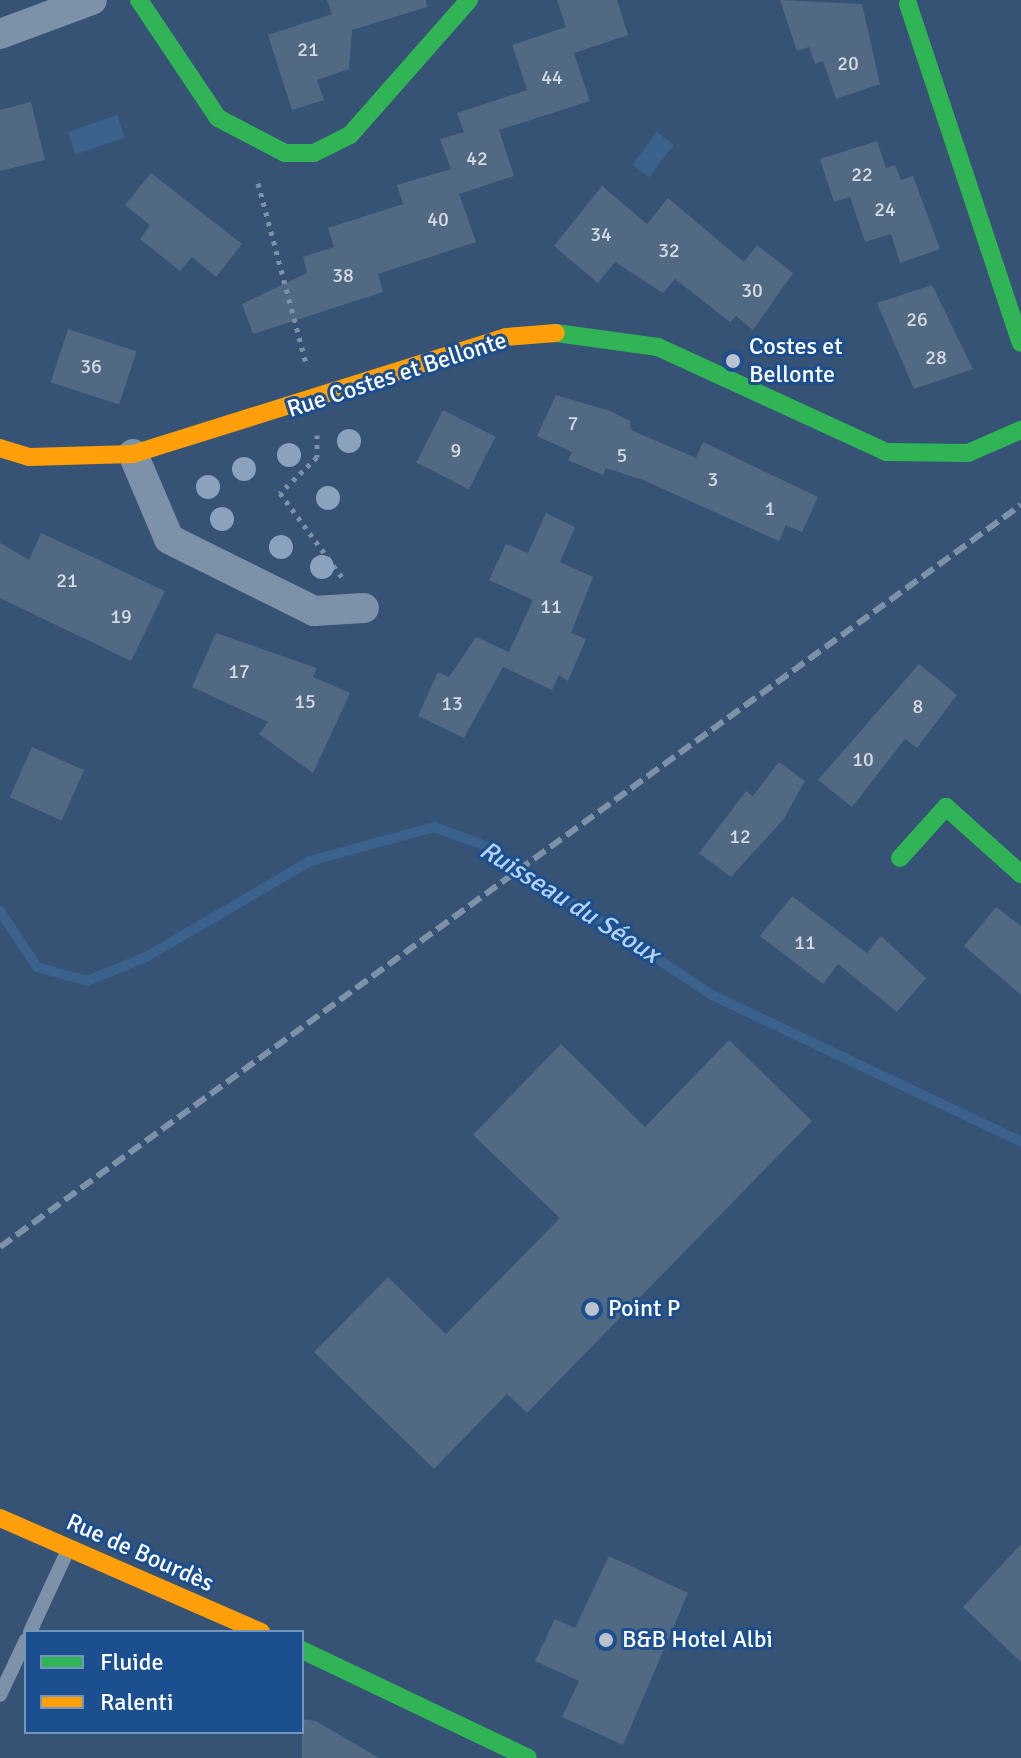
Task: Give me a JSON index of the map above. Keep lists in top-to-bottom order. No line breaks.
{"streets":{"street":["Rue Costes et Bellonte","Rue de Bourdès"]},"water":["Ruisseau du Séoux"],"places":["Costes et Bellonte","Point P","B&B Hotel Albi"],"house_numbers":["21","20","44","42","22","24","40","34","32","38","30","26","28","36","7","9","5","3","1","21","11","19","17","15","13","8","10","12","11"],"legend":["Fluide","Ralenti"]}
